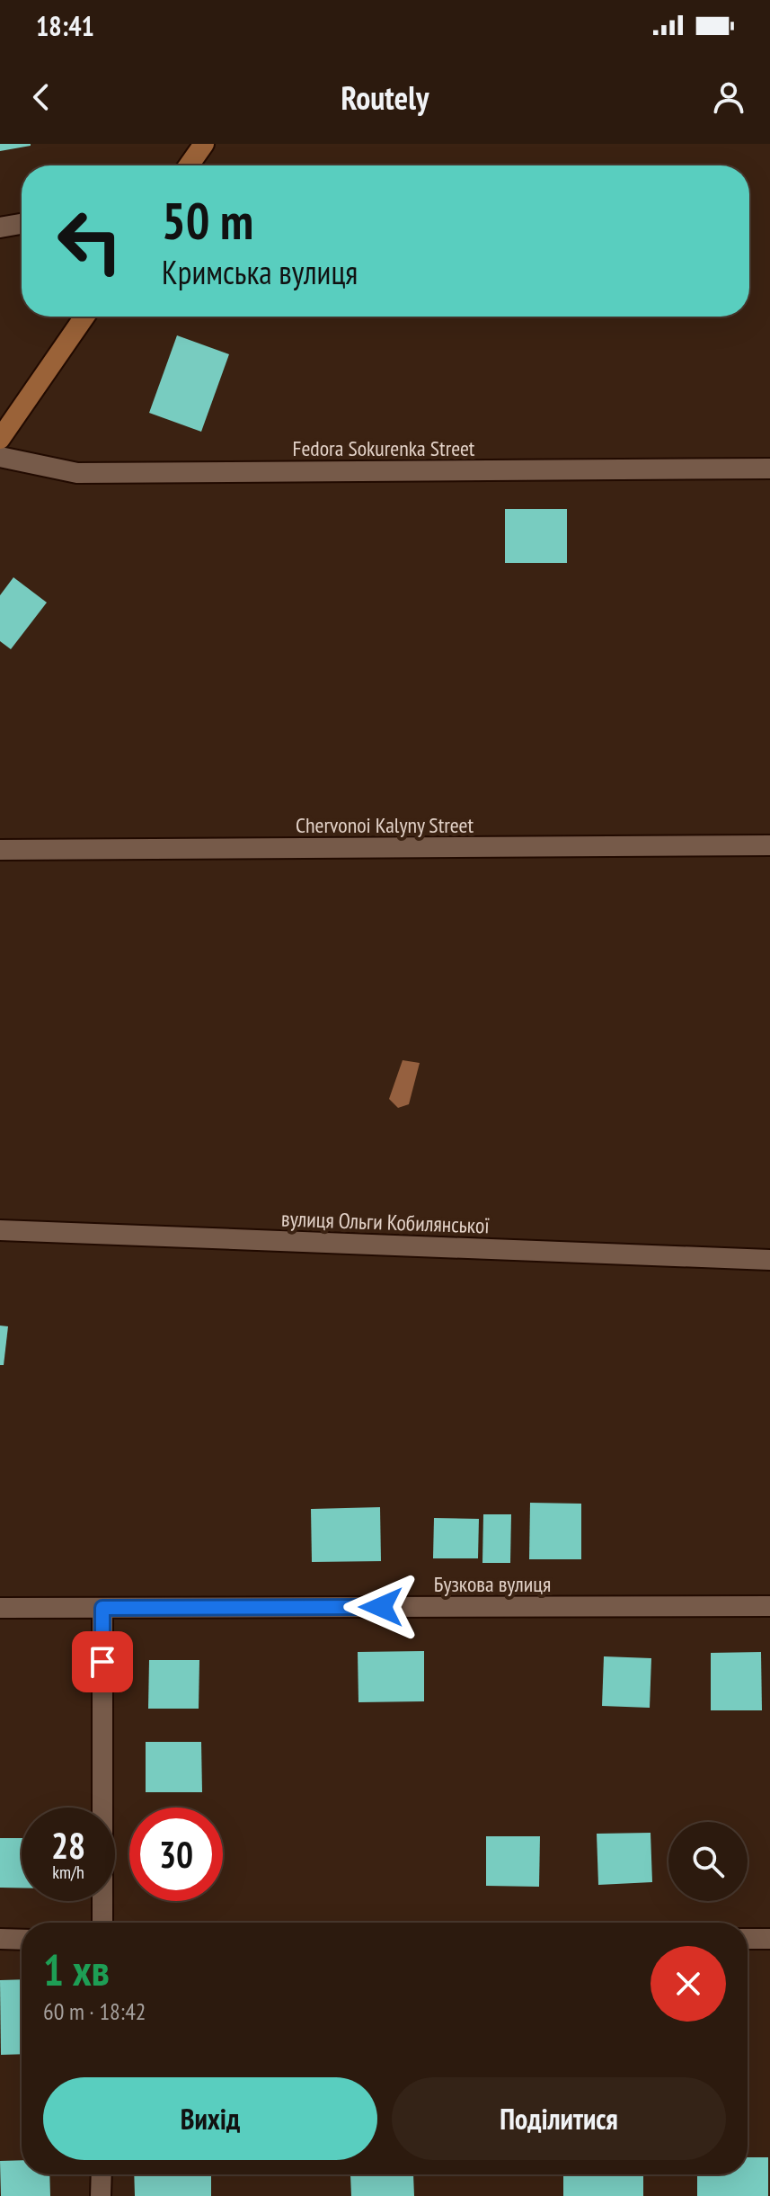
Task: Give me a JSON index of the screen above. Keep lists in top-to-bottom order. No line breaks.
{"streets":{"street":["Fedora Sokurenka Street","Chervonoi Kalyny Street","вулиця Ольги Кобилянської","Бузкова вулиця"]},"page":{"status":"18:41","header":"Routely","turn":["50 m","Кримська вулиця"],"speed":"28 km/h","limit":"30","heading":["1 хв","60 m · 18:42"],"buttons":["Вихід","Поділитися"]}}
